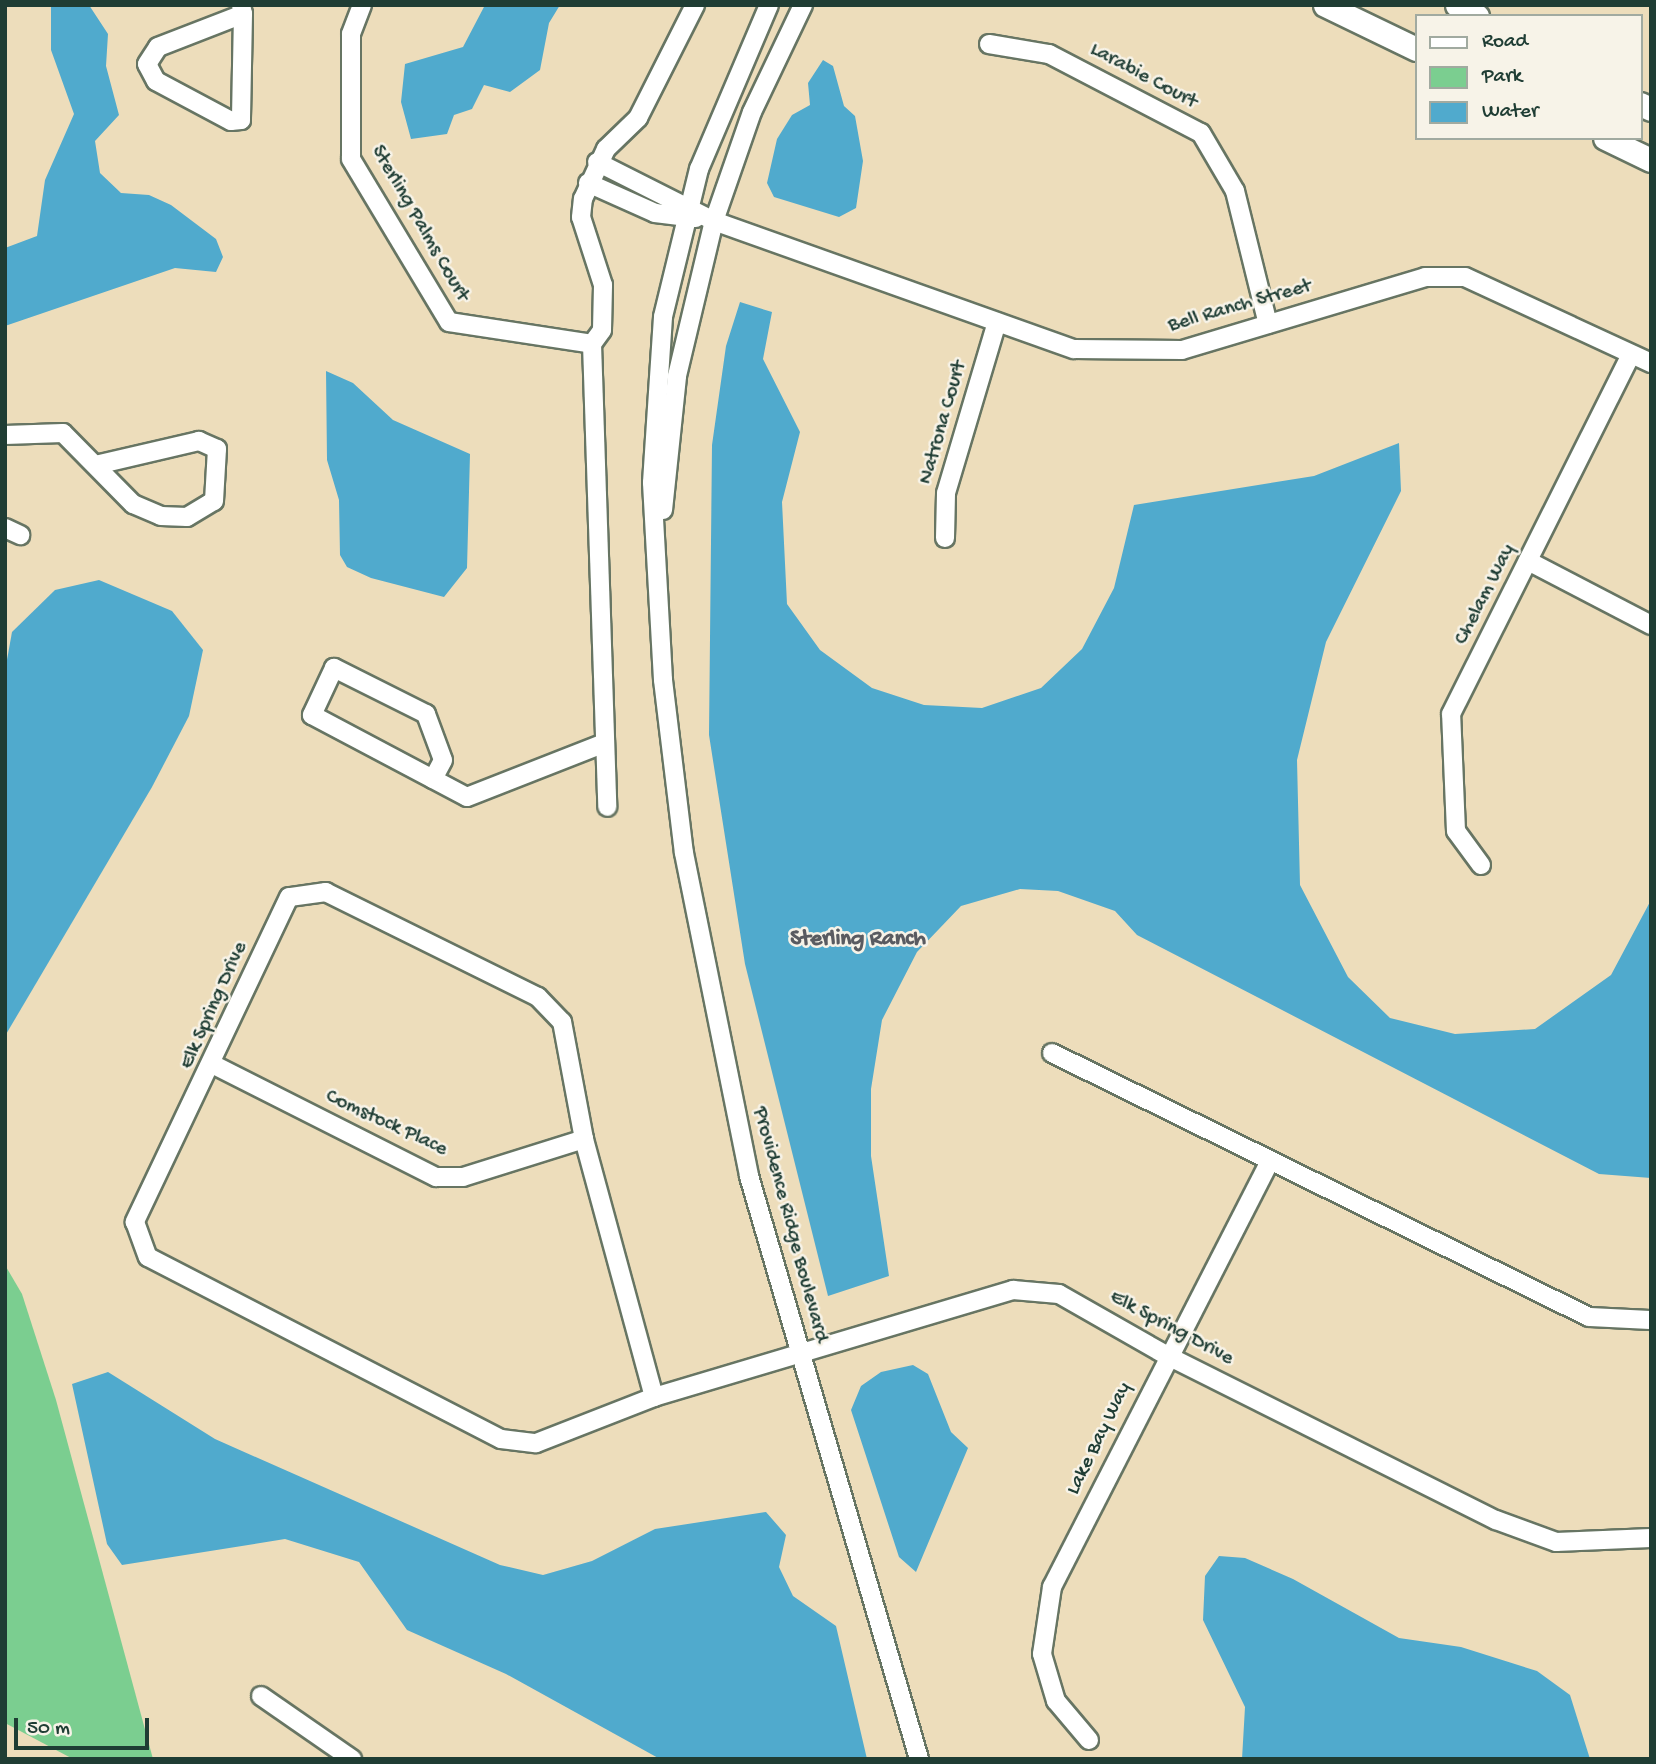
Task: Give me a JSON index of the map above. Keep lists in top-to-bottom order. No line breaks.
{"streets":{"street":["Larabie Court","Sterling Palms Court","Bell Ranch Street","Natrona Court","Chelam Way","Elk Spring Drive","Comstock Place","Providence Ridge Boulevard","Lake Bay Way"]},"crossings":[["Larabie Court","Bell Ranch Street"],["Bell Ranch Street","Natrona Court"],["Bell Ranch Street","Chelam Way"],["Bell Ranch Street","Providence Ridge Boulevard"],["Elk Spring Drive","Comstock Place"],["Elk Spring Drive","Providence Ridge Boulevard"],["Elk Spring Drive","Lake Bay Way"]],"districts":["Sterling Ranch"],"legend":["Road","Park","Water"],"scale_bar":"50 m"}
